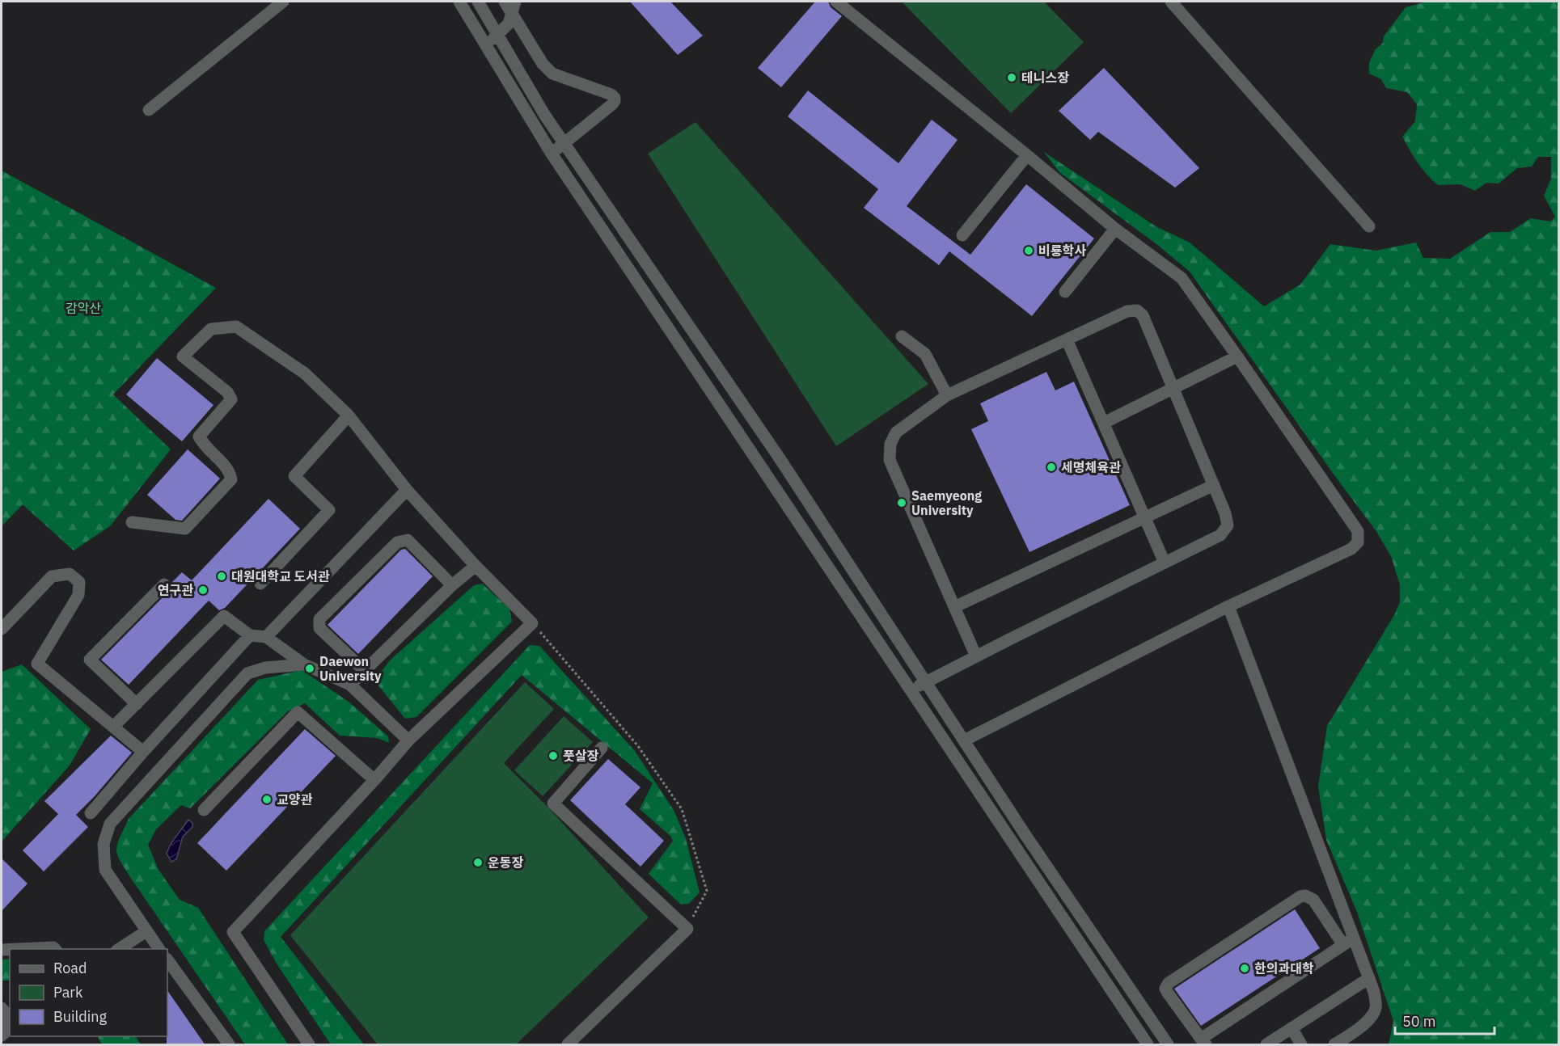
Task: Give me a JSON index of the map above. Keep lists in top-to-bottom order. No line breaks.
{"parks":["감악산"],"places":["테니스장","비룡학사","세명체육관","Saemyeong University","대원대학교 도서관","연구관","Daewon University","풋살장","교양관","운동장","한의과대학"],"legend":["Road","Park","Building"],"scale_bar":"50 m"}
